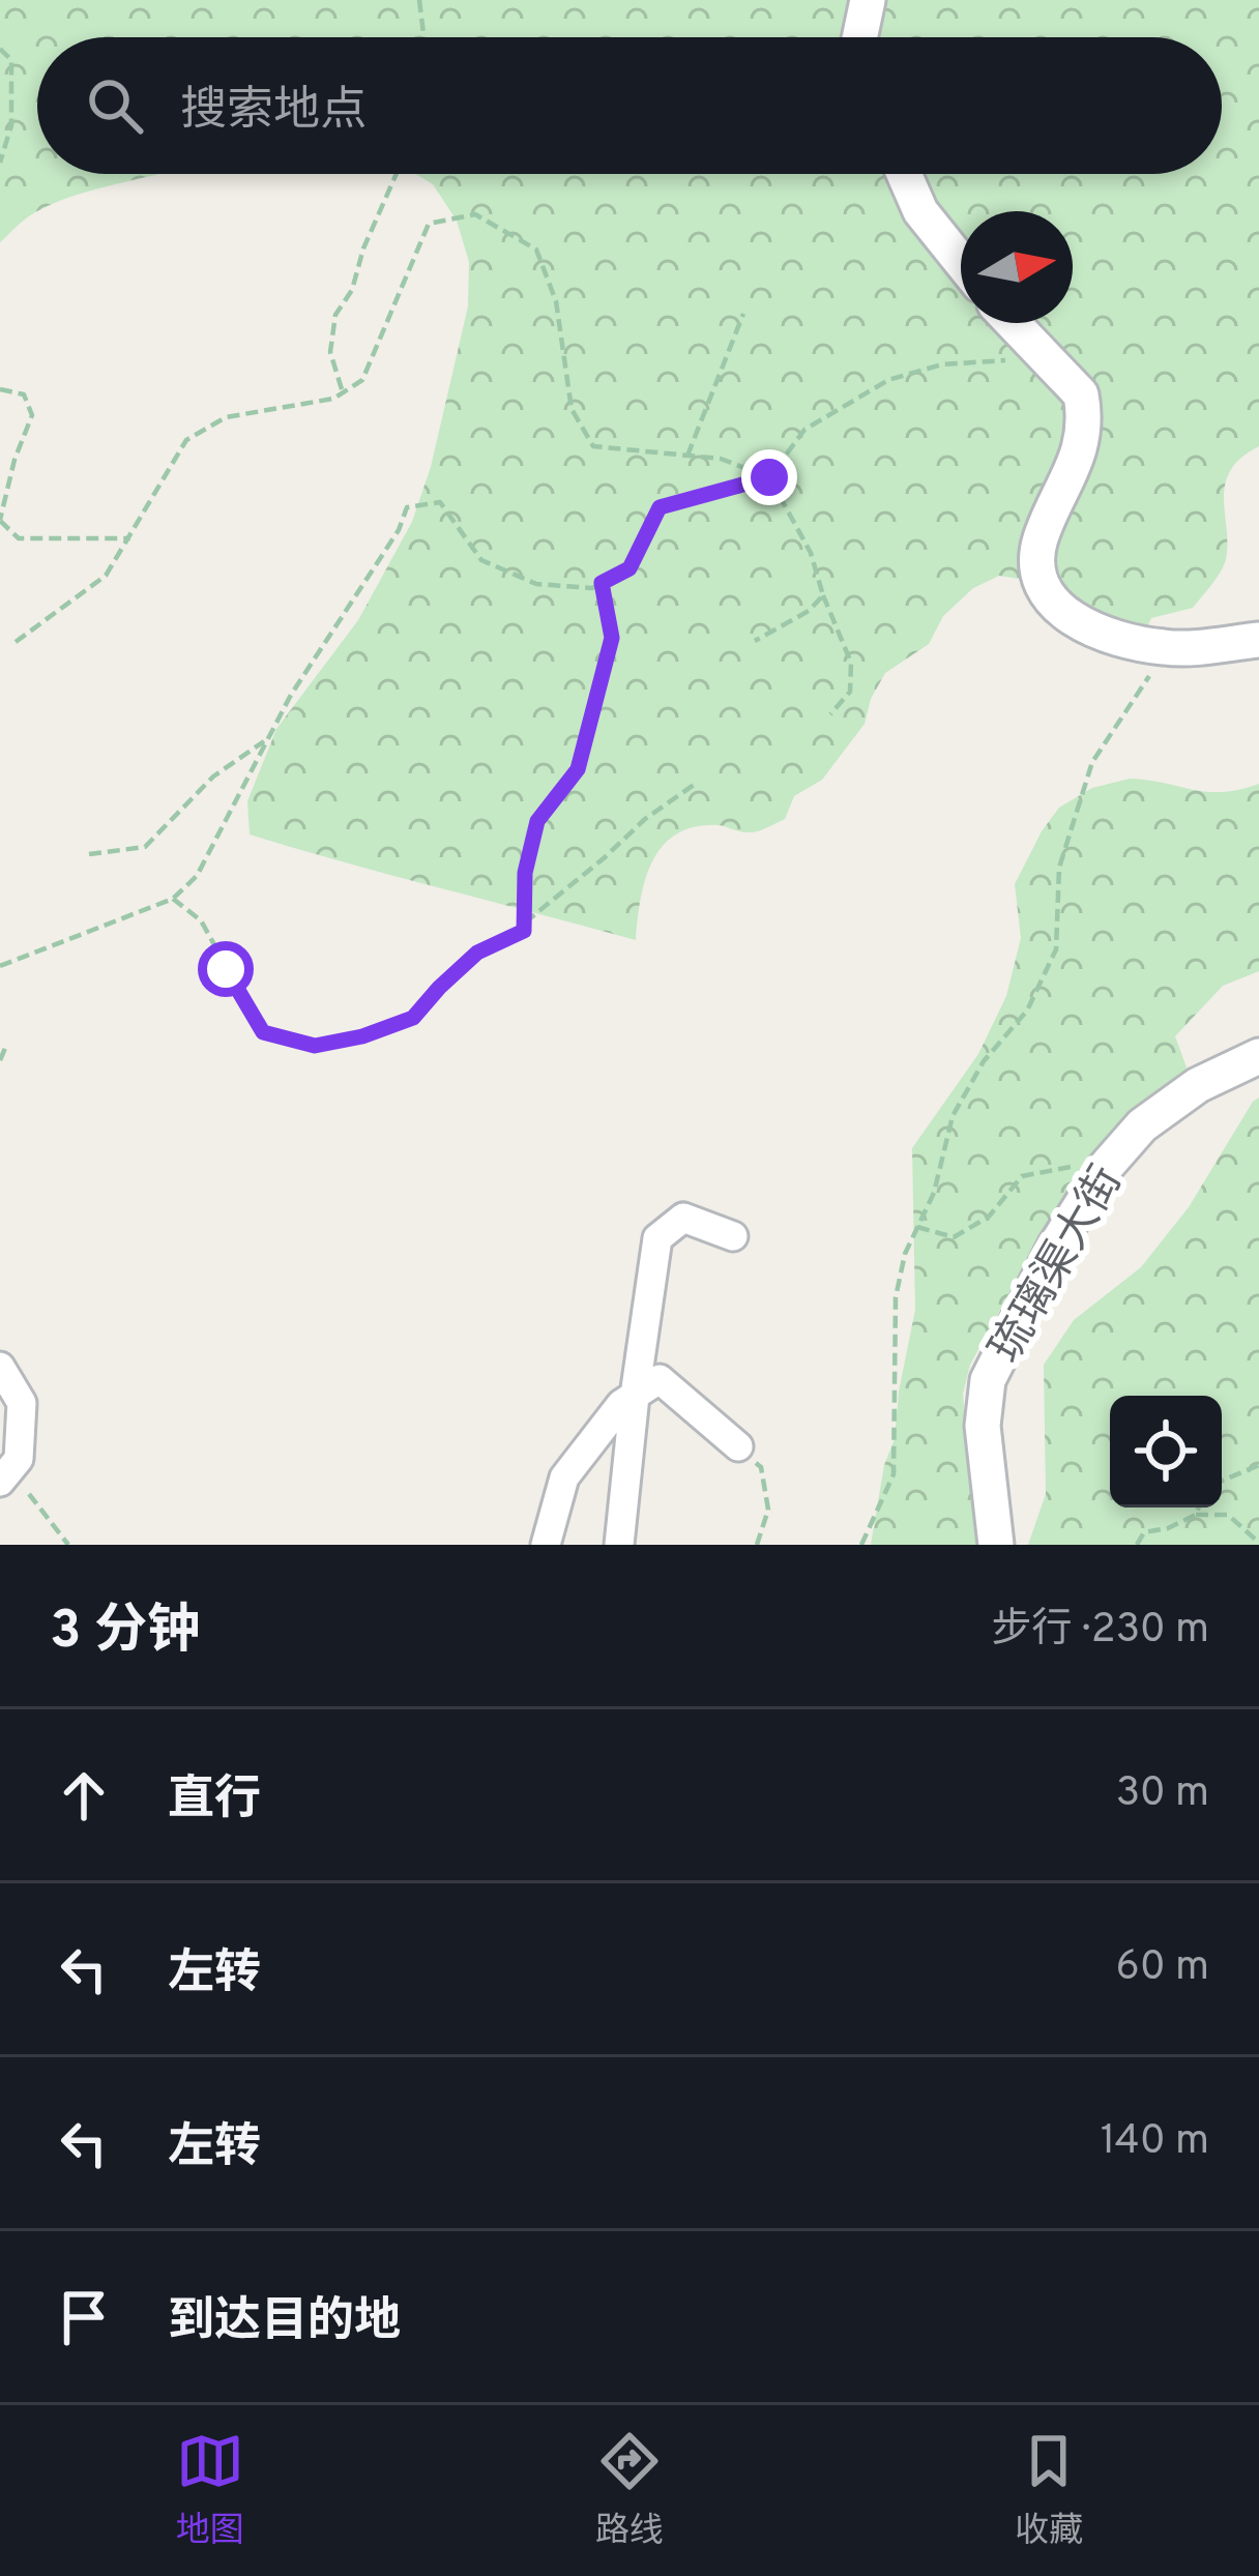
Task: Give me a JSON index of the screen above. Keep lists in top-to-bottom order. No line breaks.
{"streets":{"street":["琉璃渠大街"]},"north":"right","page":{"search":"搜索地点","heading":["3 分钟","步行 · 230 m"],"list":[["直行","30 m"],["左转","60 m"],["左转","140 m"],"到达目的地"],"nav":["地图","路线","收藏"]}}
